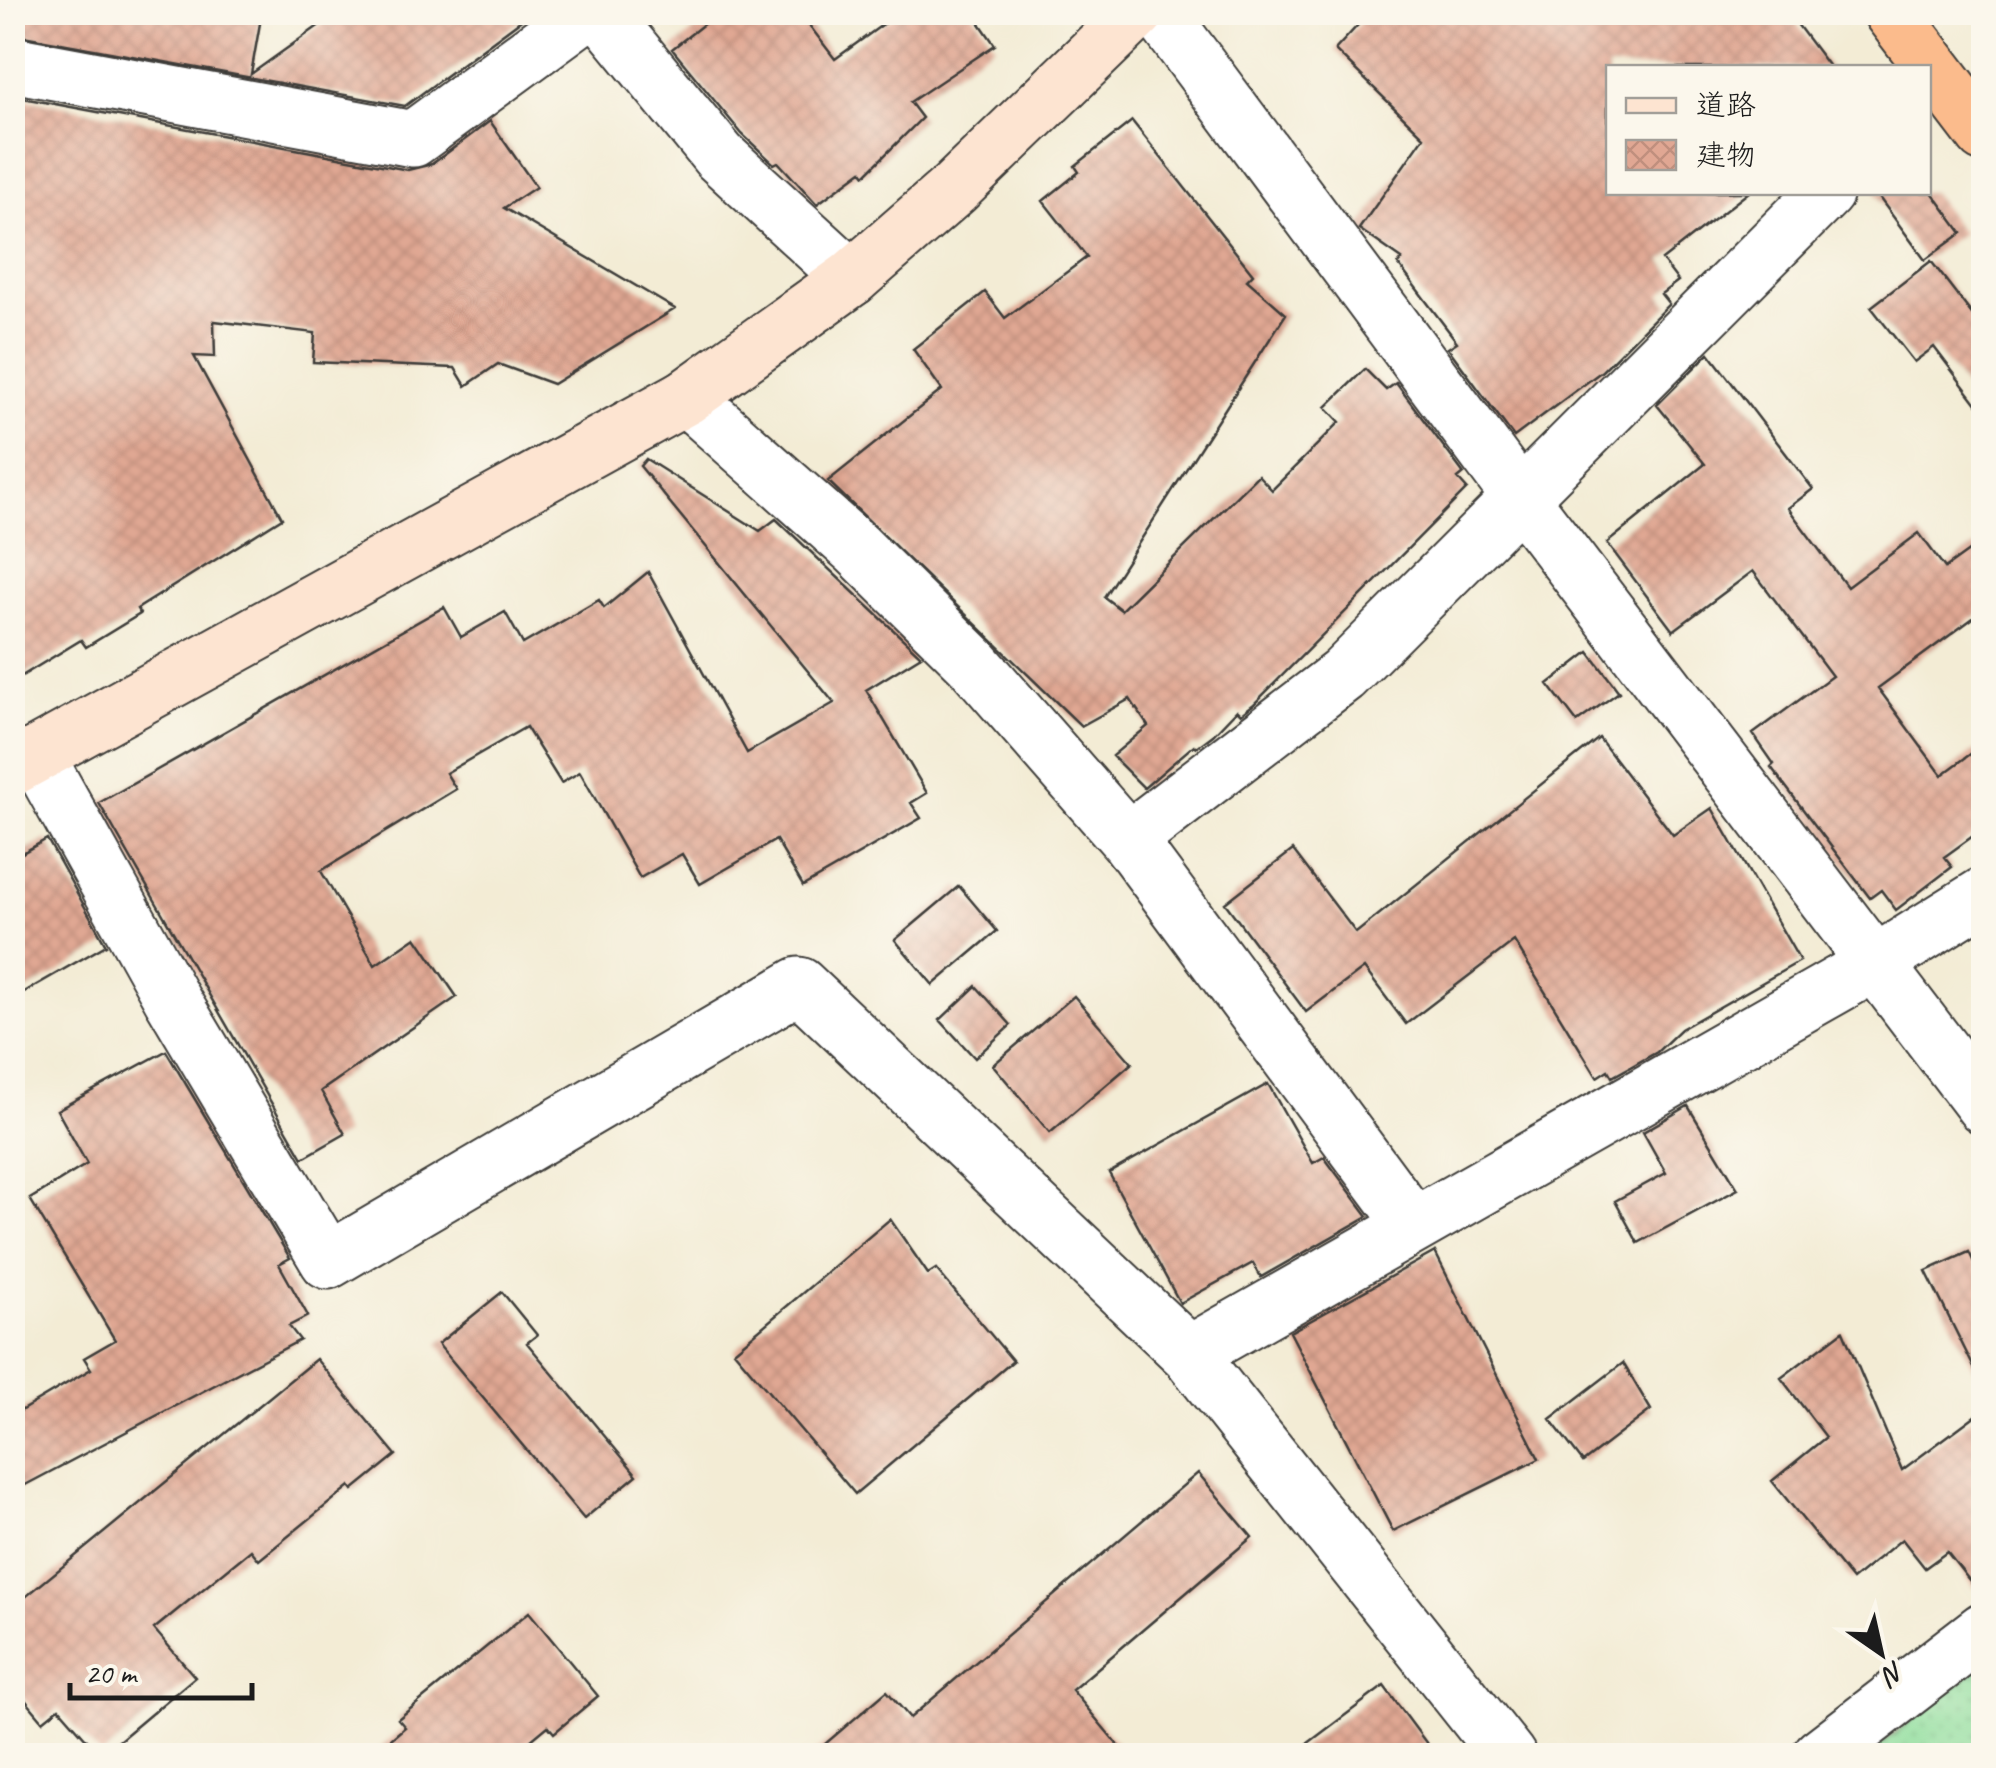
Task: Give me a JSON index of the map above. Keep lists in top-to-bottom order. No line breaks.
{"legend":["道路","建物"],"scale_bar":"20 m","north":"bottom right"}
